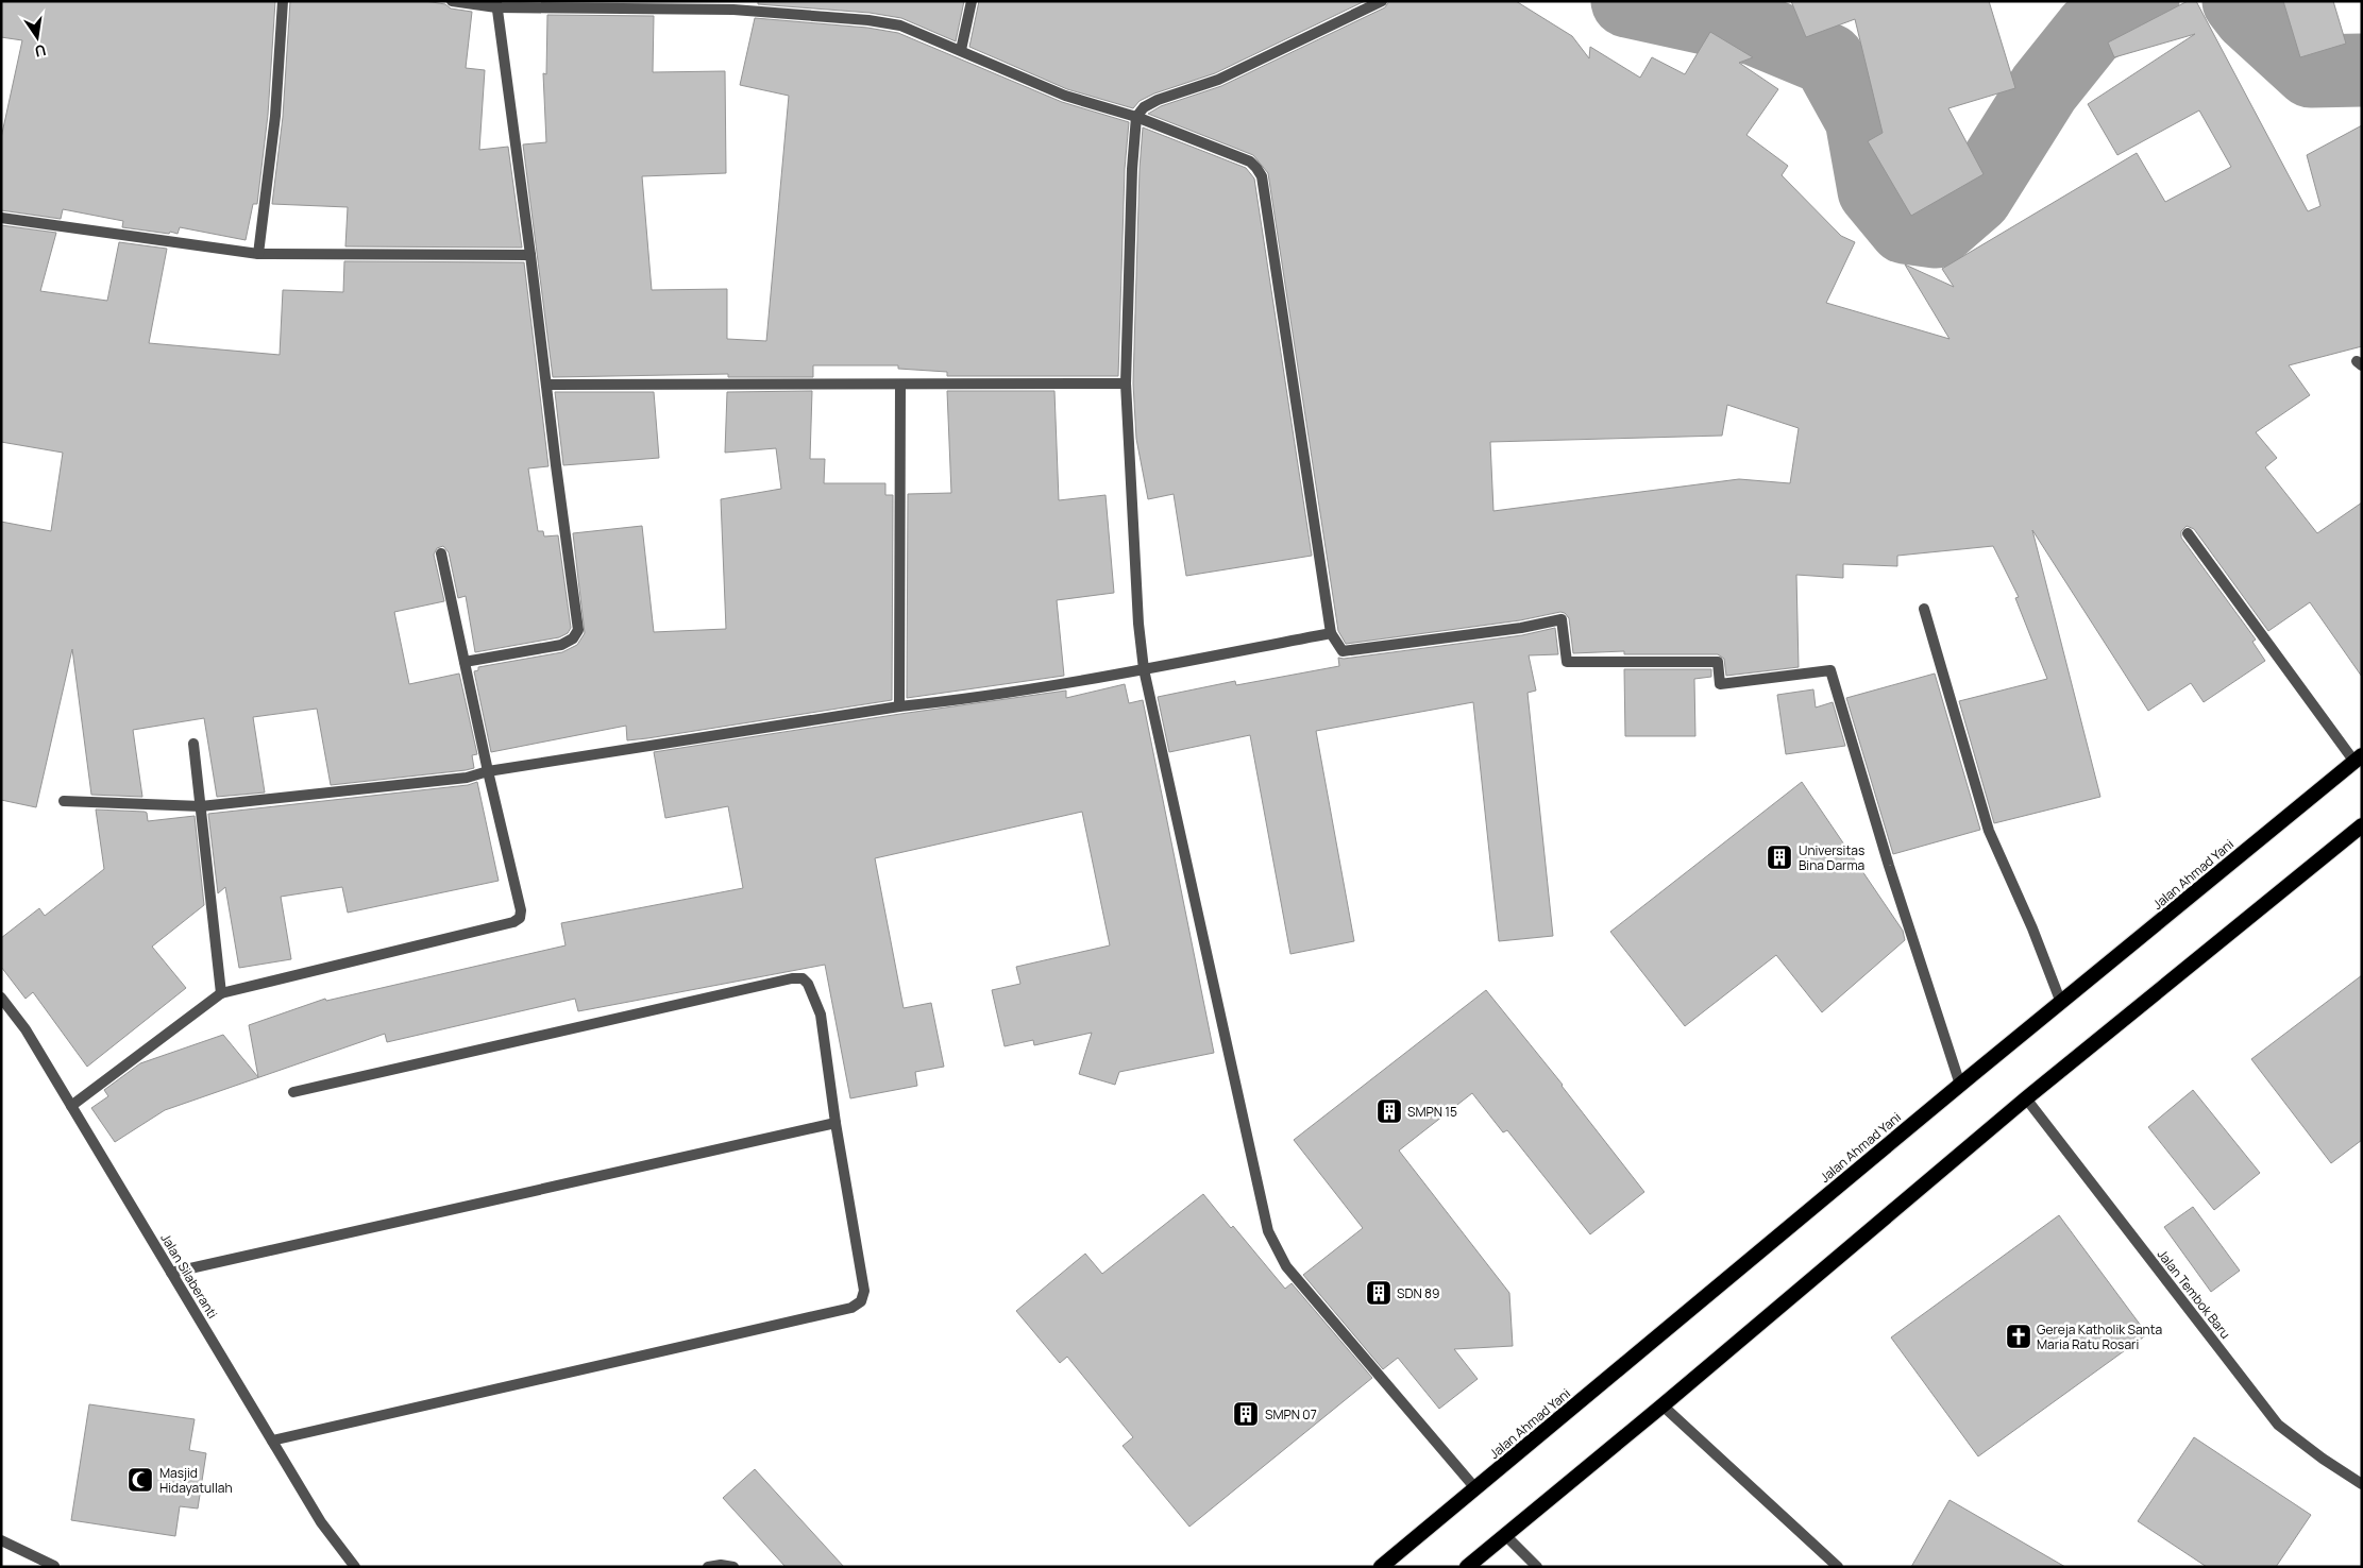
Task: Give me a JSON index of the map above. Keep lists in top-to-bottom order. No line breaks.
{"streets":{"highway":["Jalan Ahmad Yani"],"street":["Jalan Silaberanti","Jalan Tembok Baru"]},"places":{"building":["Universitas Bina Darma","SMPN 15","SDN 89","SMPN 07"],"church":["Gereja Katholik Santa Maria Ratu Rosari"],"mosque":["Masjid Hidayatullah"]},"north":"bottom"}
